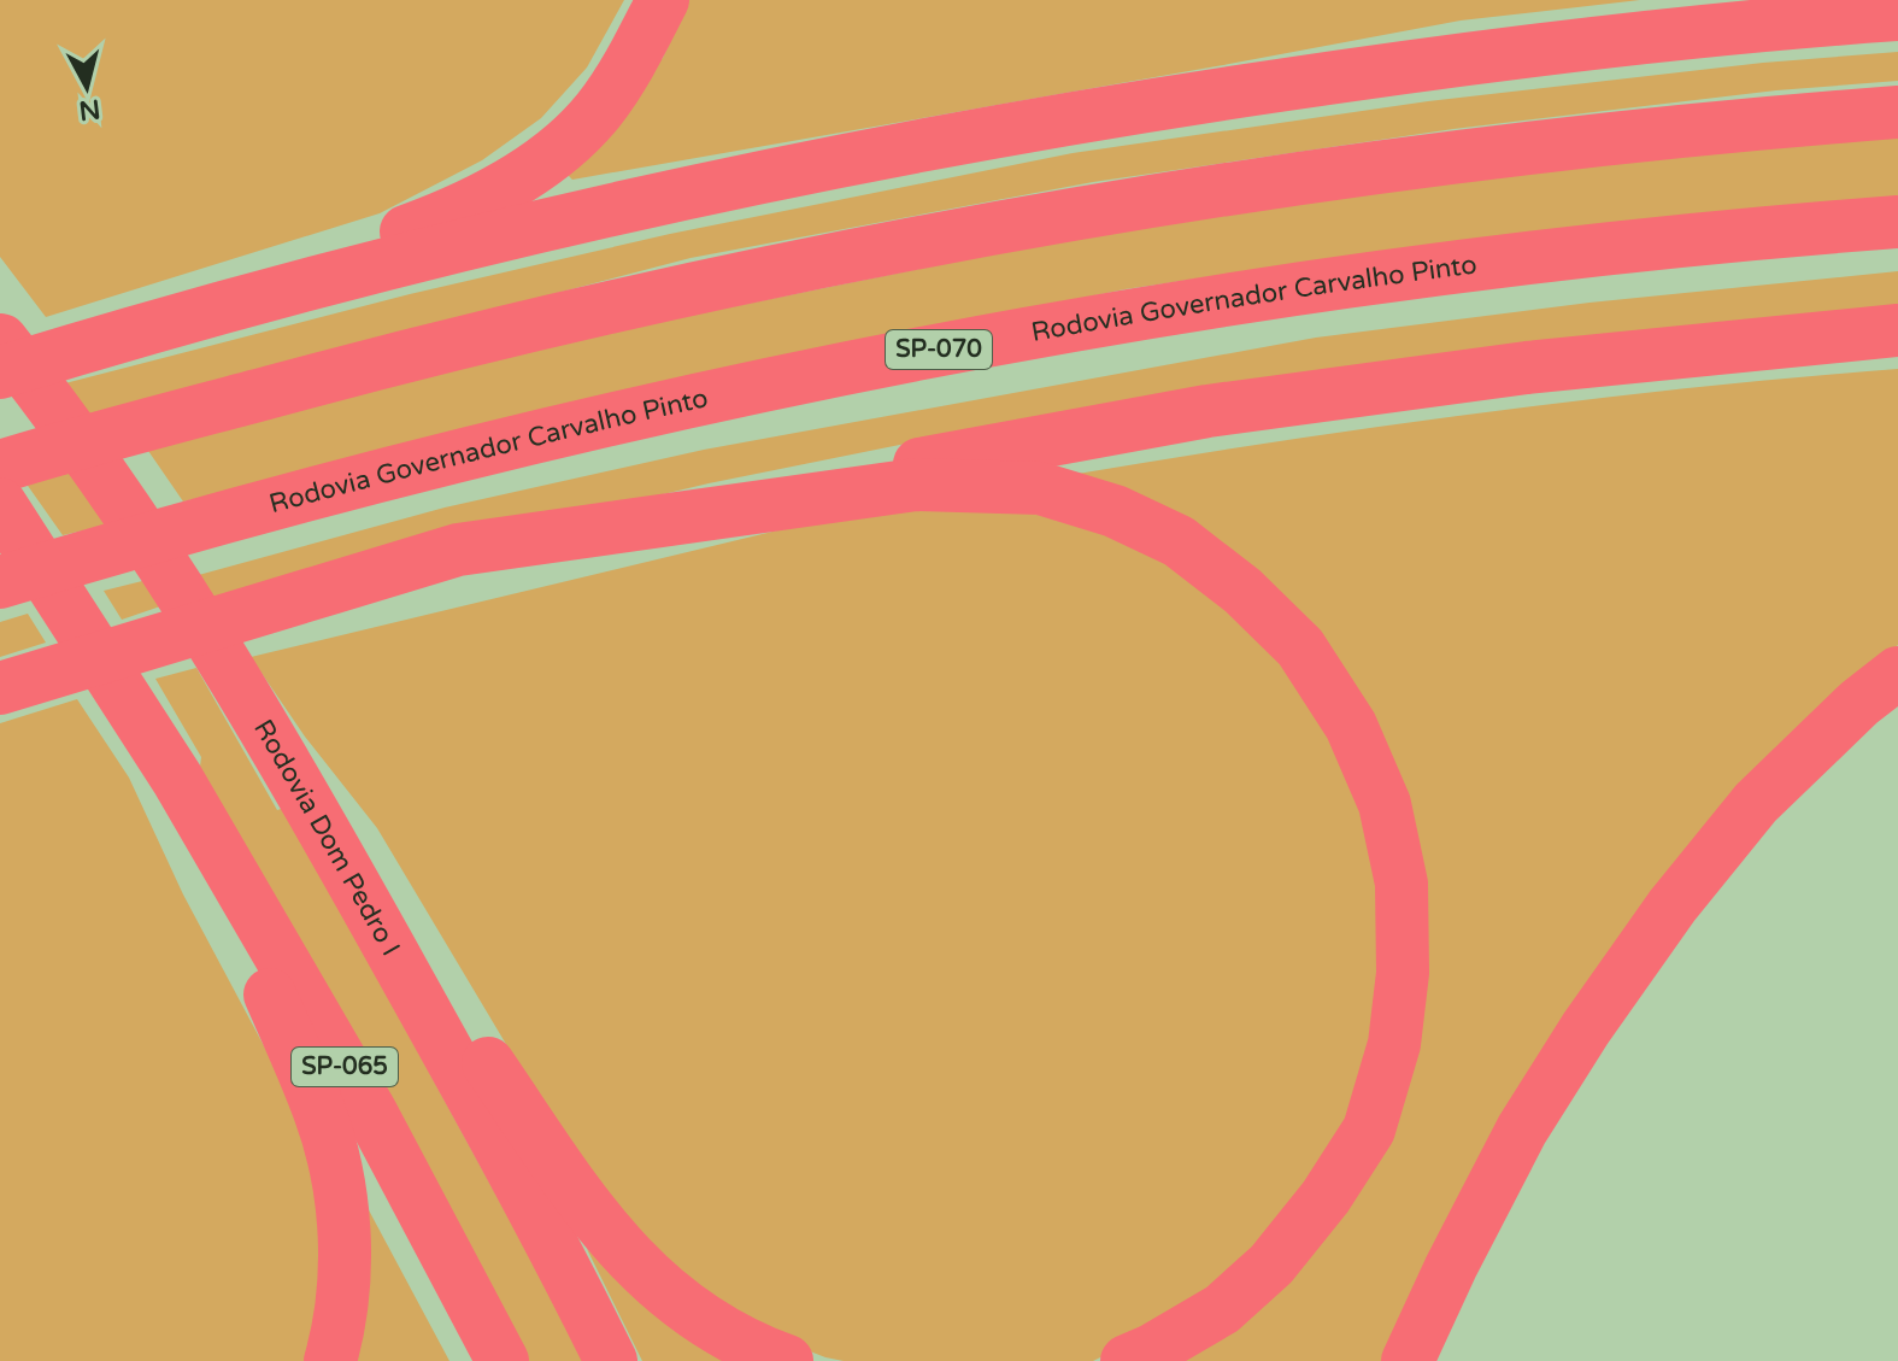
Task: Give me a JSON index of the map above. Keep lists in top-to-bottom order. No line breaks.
{"streets":{"highway":["Rodovia Governador Carvalho Pinto","SP-070","Rodovia Dom Pedro I","SP-065"]},"north":"bottom"}
